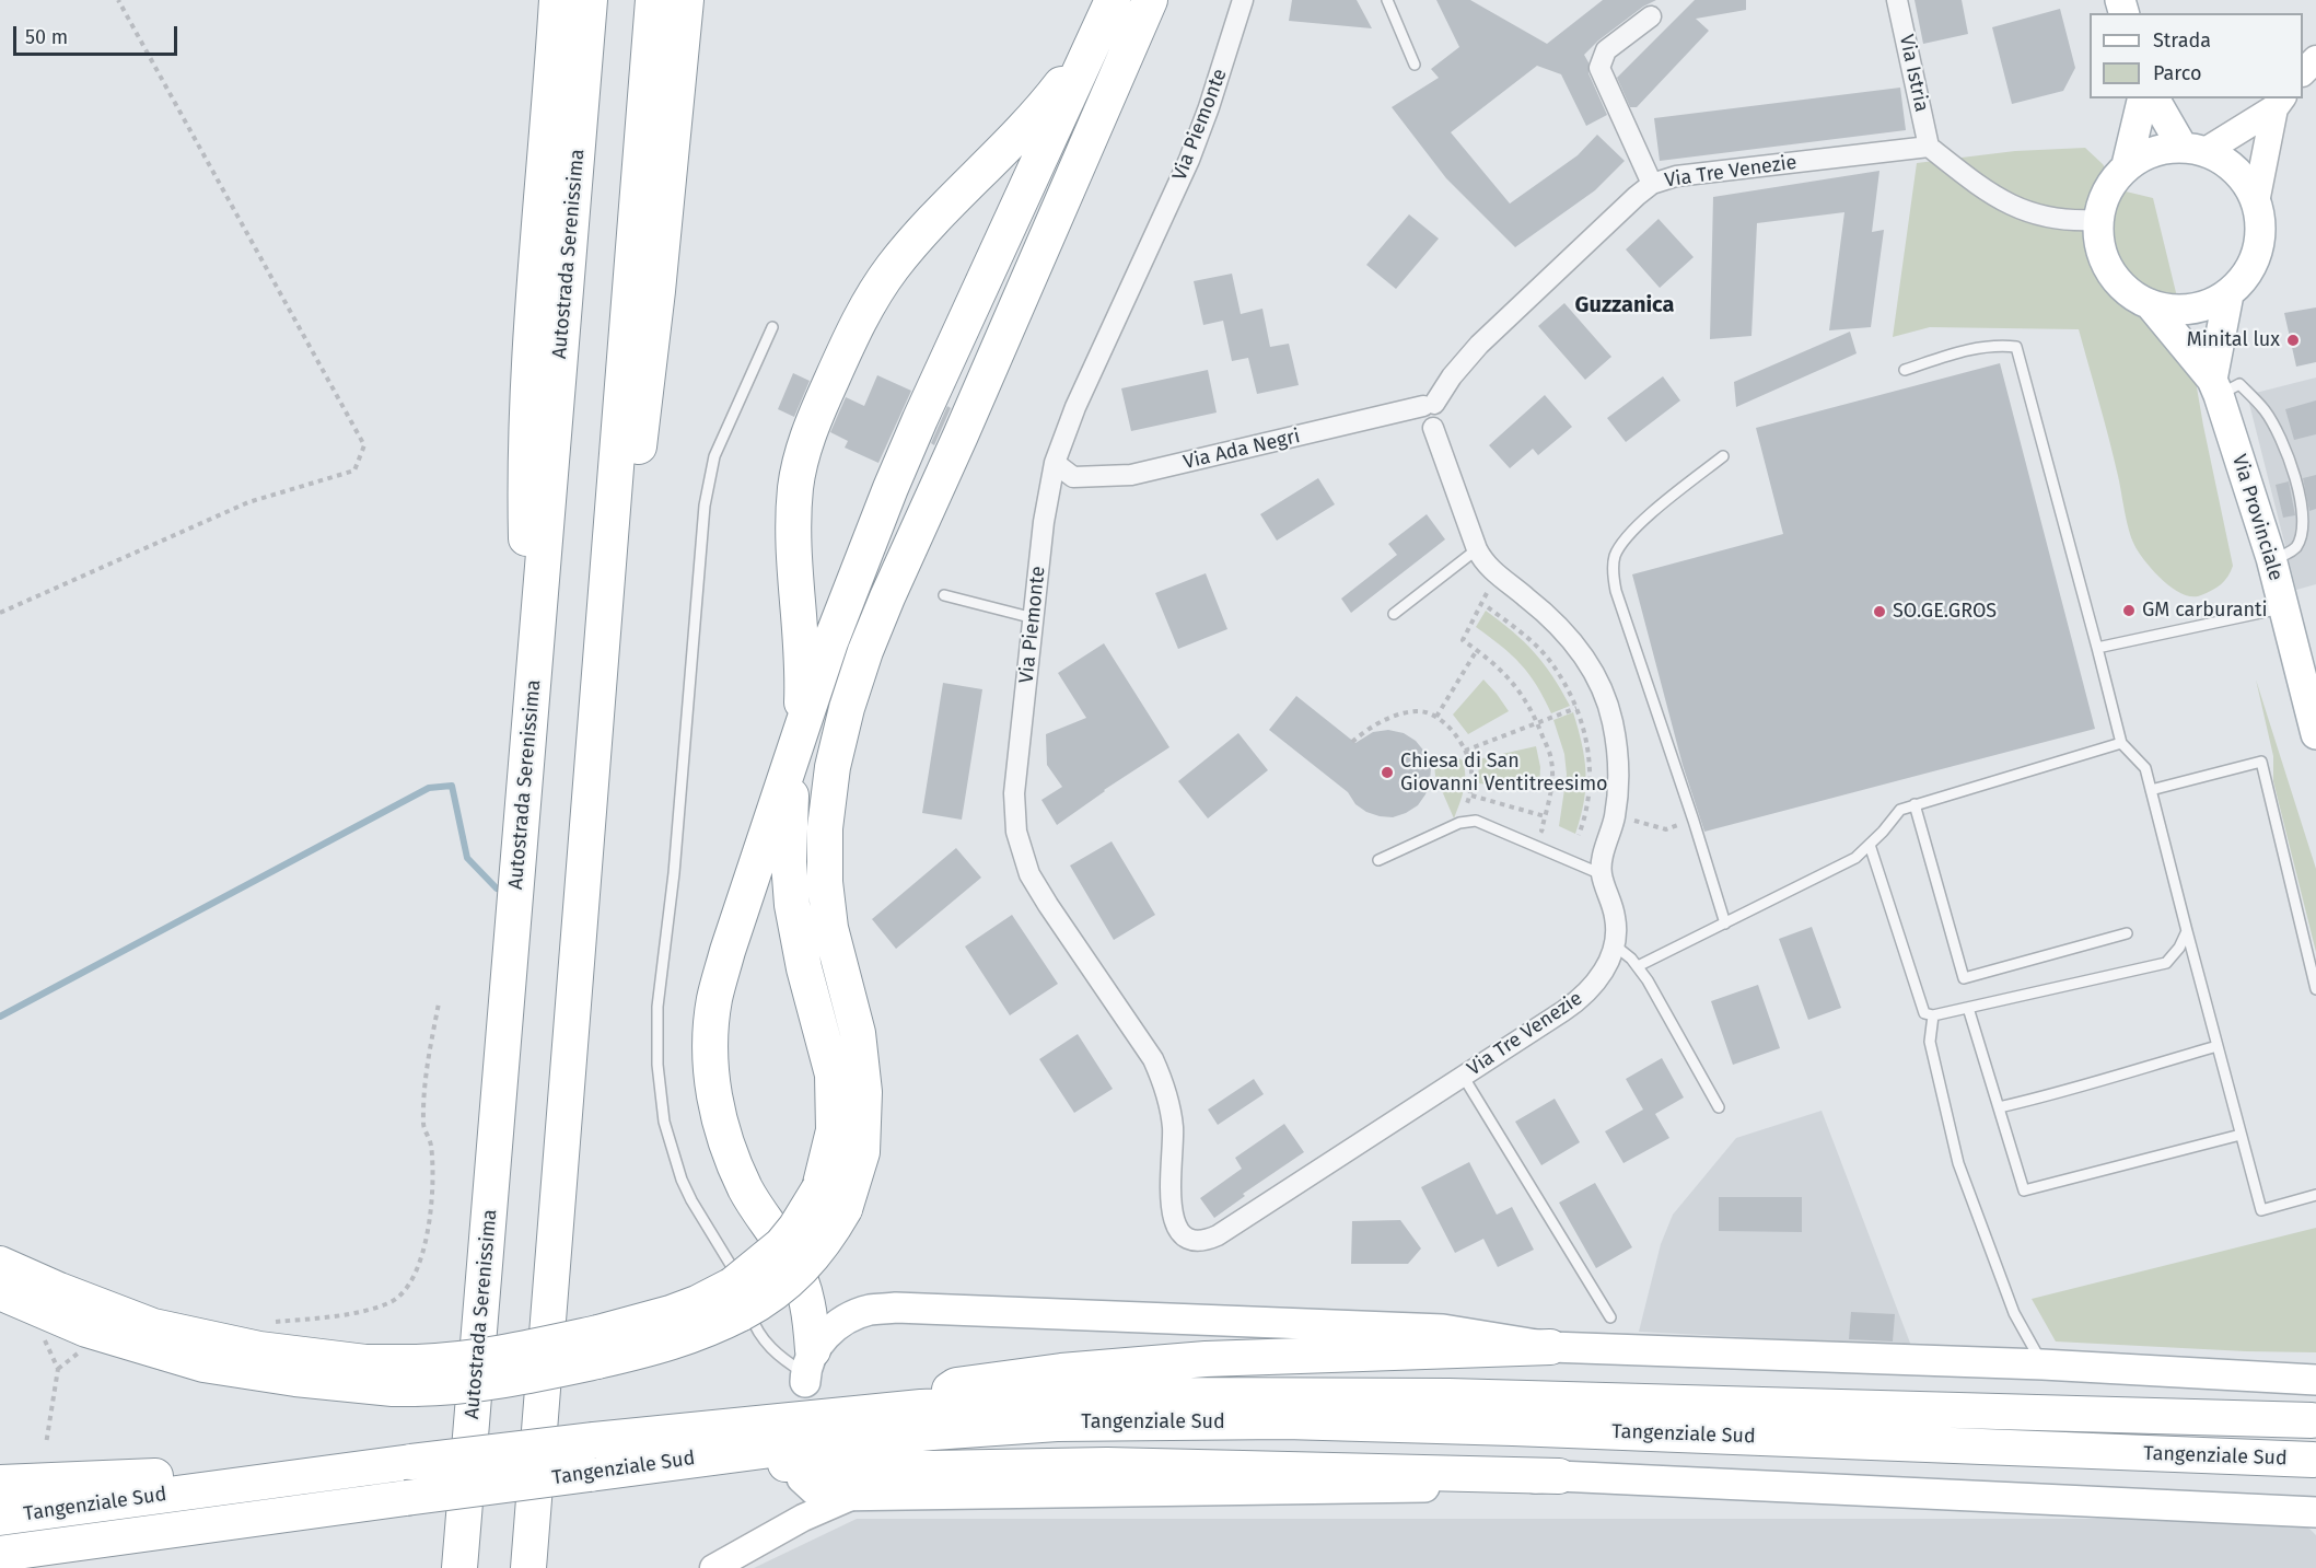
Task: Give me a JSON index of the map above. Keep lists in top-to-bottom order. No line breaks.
{"streets":{"highway":["Autostrada Serenissima","Tangenziale Sud"],"main road":["Via Provinciale"],"street":["Via Istria","Via Piemonte","Via Tre Venezie","Via Ada Negri"]},"crossings":[["Via Istria","Via Tre Venezie"],["Via Piemonte","Via Tre Venezie"],["Via Piemonte","Via Ada Negri"],["Via Tre Venezie","Via Ada Negri"]],"districts":["Guzzanica"],"places":["Minital lux","GM carburanti","SO.GE.GROS","Chiesa di San Giovanni Ventitreesimo"],"legend":["Strada","Parco"],"scale_bar":"50 m"}
